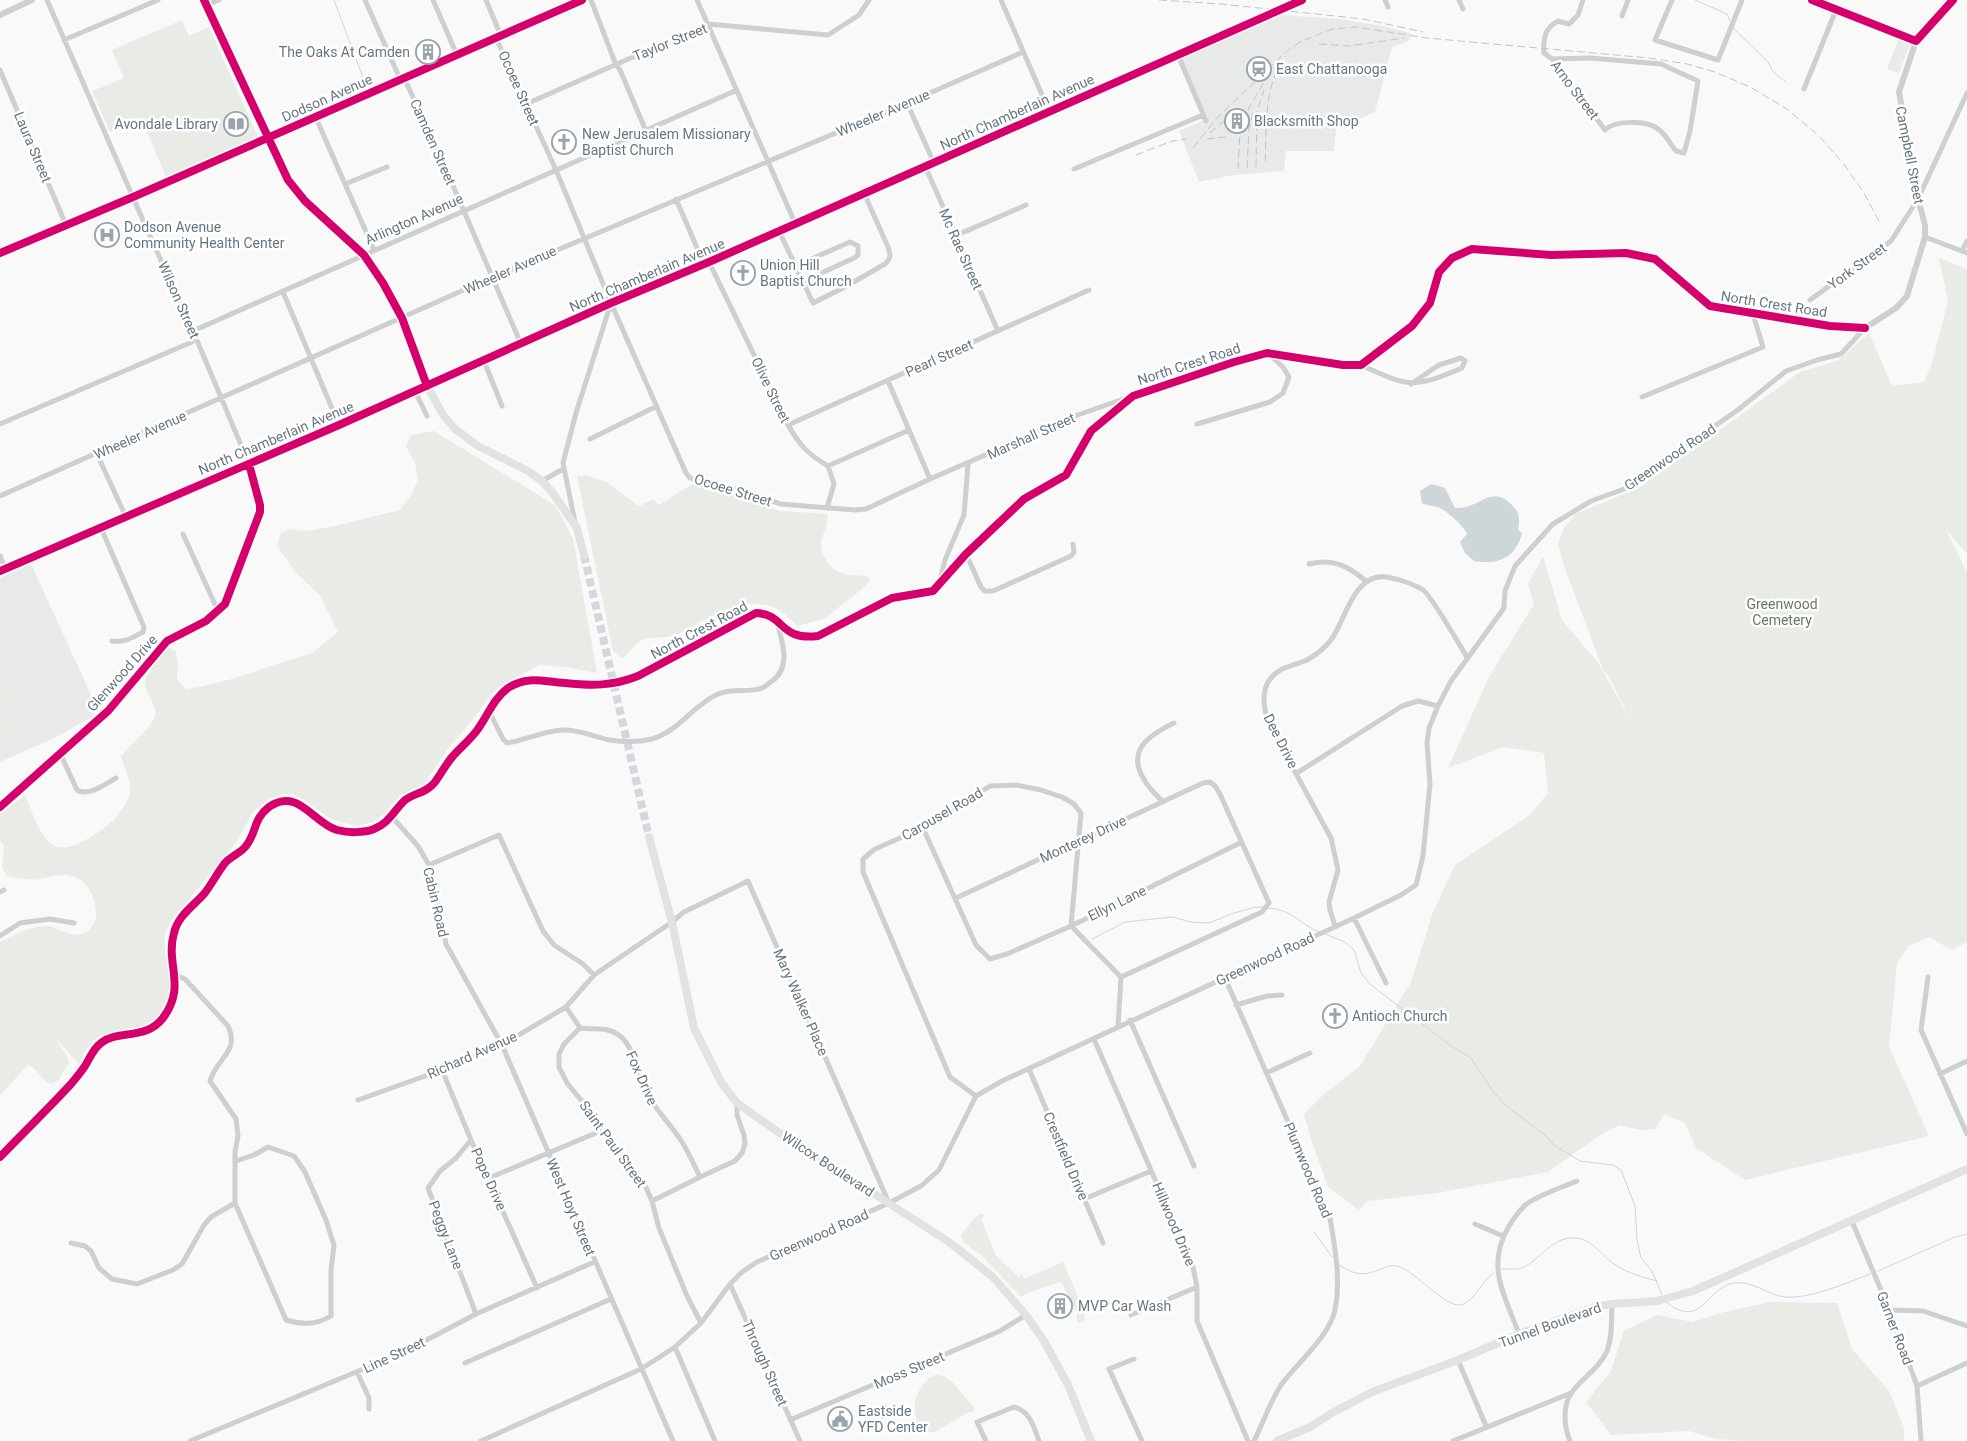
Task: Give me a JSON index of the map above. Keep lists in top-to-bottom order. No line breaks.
{"streets":{"main road":["Dodson Avenue","Campbell Street","Wilcox Boulevard","Tunnel Boulevard"],"street":["Taylor Street","Ocoee Street","Arno Street","North Chamberlain Avenue","Wheeler Avenue","Camden Street","Laura Street","Arlington Avenue","Mc Rae Street","York Street","Wilson Street","North Crest Road","Pearl Street","Olive Street","Marshall Street","Greenwood Road","Glenwood Drive","Dee Drive","Carousel Road","Monterey Drive","Cabin Road","Ellyn Lane","Mary Walker Place","Richard Avenue","Fox Drive","Saint Paul Street","Crestfield Drive","Plumwood Road","Pope Drive","West Hoyt Street","Hillwood Drive","Peggy Lane","Garner Road","Line Street","Through Street","Moss Street"]},"crossings":[["Taylor Street","Ocoee Street"],["Ocoee Street","Dodson Avenue"],["Ocoee Street","North Chamberlain Avenue"],["Ocoee Street","Wheeler Avenue"],["Ocoee Street","Arlington Avenue"],["Ocoee Street","Marshall Street"],["Dodson Avenue","Camden Street"],["Dodson Avenue","Laura Street"],["Dodson Avenue","Wilson Street"],["North Chamberlain Avenue","Camden Street"],["North Chamberlain Avenue","Mc Rae Street"],["North Chamberlain Avenue","Wilson Street"],["North Chamberlain Avenue","Olive Street"],["North Chamberlain Avenue","Glenwood Drive"],["Wheeler Avenue","Camden Street"],["Wheeler Avenue","Wilson Street"],["Wheeler Avenue","Olive Street"],["Camden Street","Arlington Avenue"],["Campbell Street","York Street"],["Arlington Avenue","Wilson Street"],["Mc Rae Street","Pearl Street"],["Wilson Street","Glenwood Drive"],["North Crest Road","Marshall Street"],["North Crest Road","Greenwood Road"],["North Crest Road","Cabin Road"],["Pearl Street","Olive Street"],["Greenwood Road","Dee Drive"],["Greenwood Road","Carousel Road"],["Greenwood Road","Mary Walker Place"],["Greenwood Road","Saint Paul Street"],["Greenwood Road","Crestfield Drive"],["Greenwood Road","Wilcox Boulevard"],["Greenwood Road","Plumwood Road"],["Greenwood Road","West Hoyt Street"],["Greenwood Road","Hillwood Drive"],["Greenwood Road","Through Street"],["Carousel Road","Monterey Drive"],["Carousel Road","Ellyn Lane"],["Monterey Drive","Ellyn Lane"],["Cabin Road","Richard Avenue"],["Cabin Road","West Hoyt Street"],["Mary Walker Place","Richard Avenue"],["Mary Walker Place","Wilcox Boulevard"],["Richard Avenue","Wilcox Boulevard"],["Richard Avenue","Pope Drive"],["Richard Avenue","West Hoyt Street"],["Fox Drive","Saint Paul Street"],["Wilcox Boulevard","Moss Street"],["Pope Drive","Peggy Lane"],["Pope Drive","Line Street"],["West Hoyt Street","Line Street"],["Peggy Lane","Line Street"],["Tunnel Boulevard","Garner Road"],["Through Street","Moss Street"]],"parks":["Greenwood Cemetery"],"places":{"building":["The Oaks At Camden","Blacksmith Shop","MVP Car Wash"],"station":["East Chattanooga"],"library":["Avondale Library"],"church":["New Jerusalem Missionary Baptist Church","Union Hill Baptist Church","Antioch Church"],"hospital":["Dodson Avenue Community Health Center"],"public building":["Eastside YFD Center"]}}
